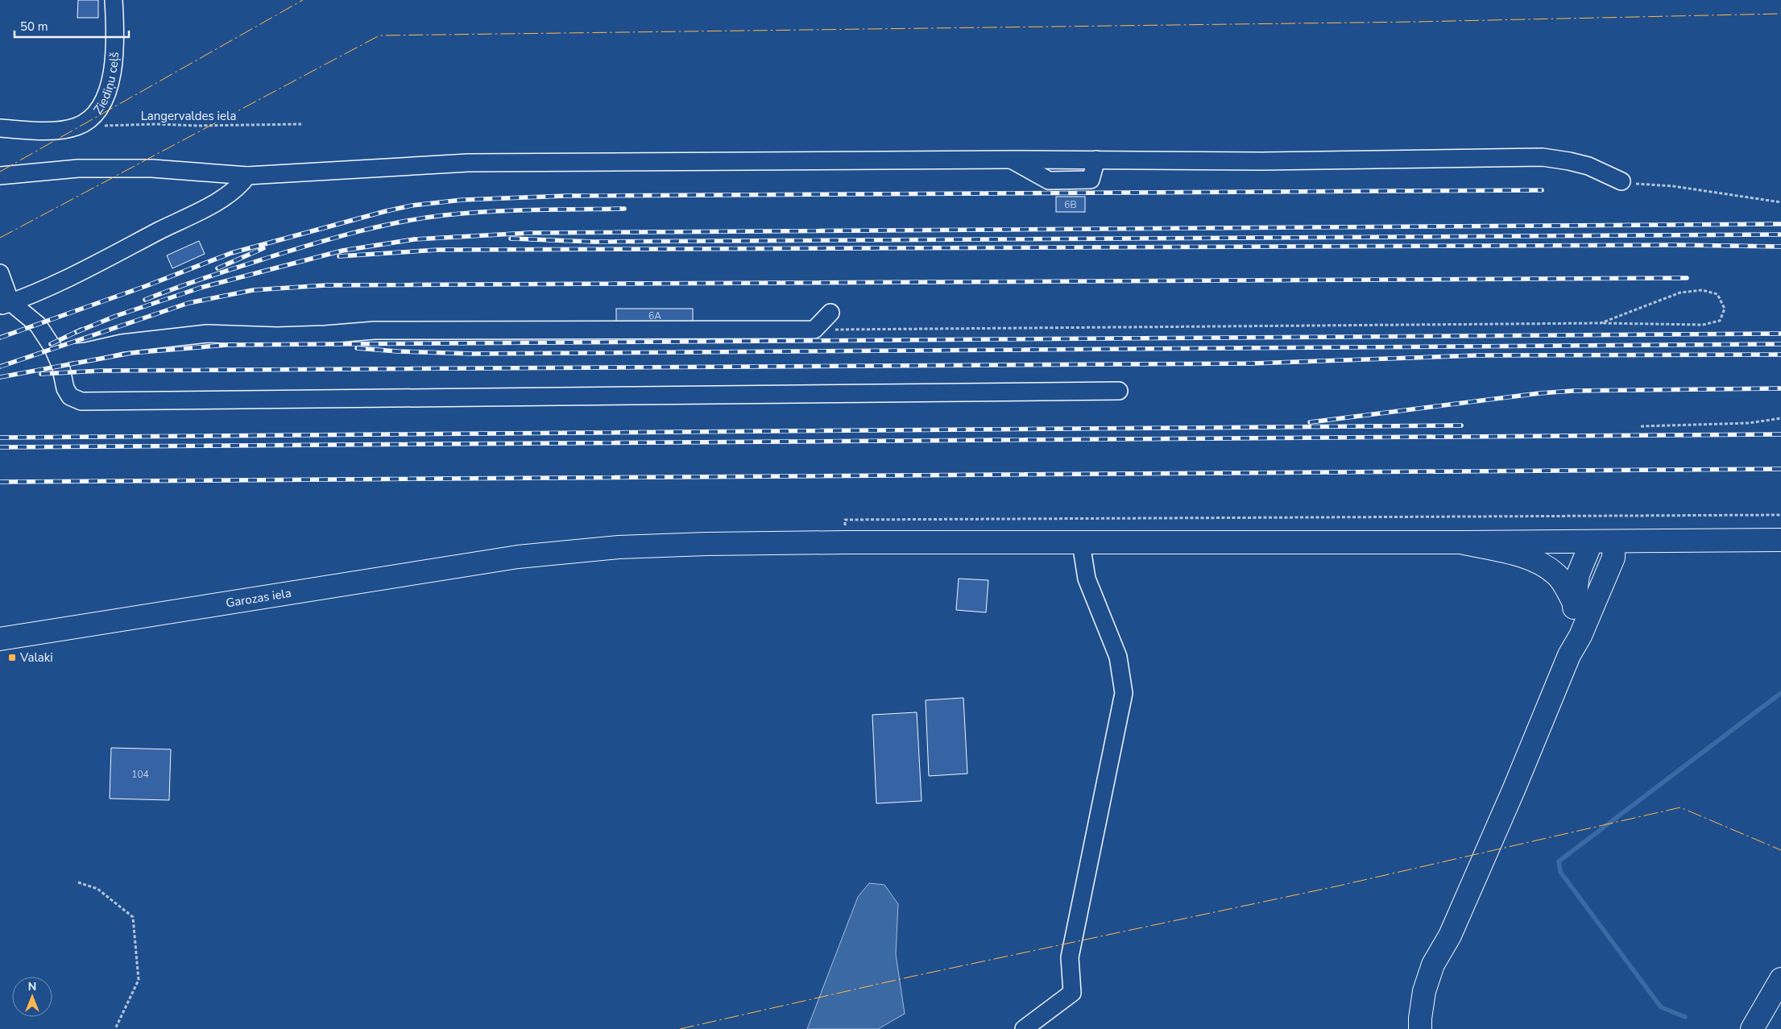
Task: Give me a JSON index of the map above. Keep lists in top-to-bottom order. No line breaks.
{"streets":{"main road":["Garozas iela"],"street":["Ziediņu ceļš"],"path":["Langervaldes iela"]},"crossings":[["Ziediņu ceļš","Langervaldes iela"]],"places":{"transit":["Valaki"]},"house_numbers":["6B","6A","104"],"scale_bar":"50 m","north":"top"}
